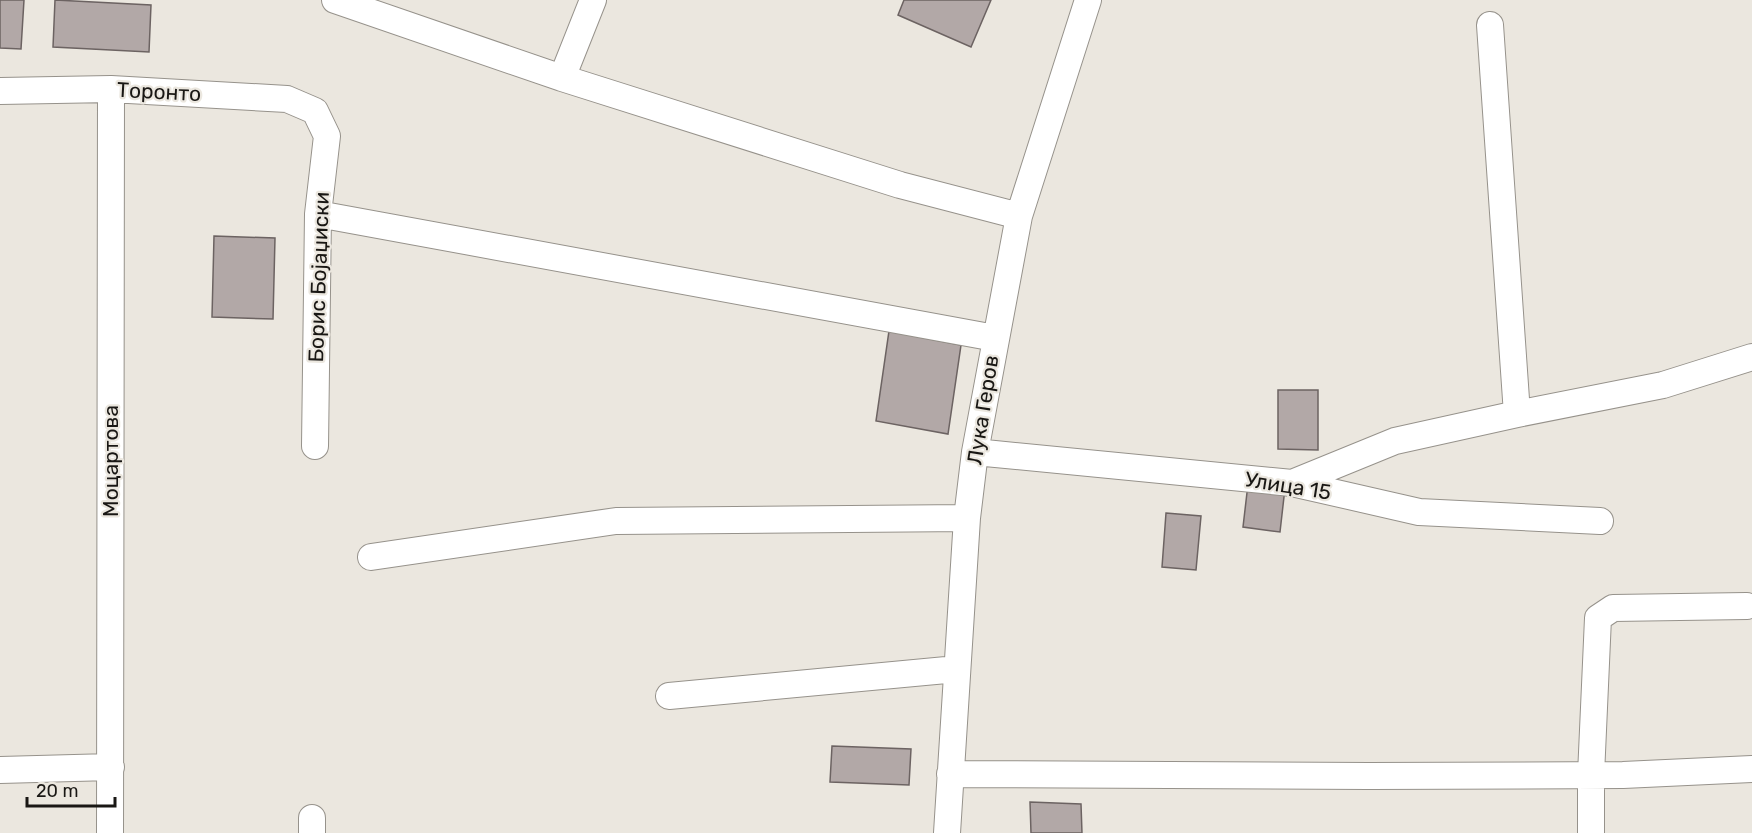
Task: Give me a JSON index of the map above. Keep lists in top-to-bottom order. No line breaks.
{"streets":{"street":["Торонто","Борис Бојаџиски","Лука Геров","Моцартова","Улица 15"]},"crossings":[["Торонто","Борис Бојаџиски"],["Торонто","Моцартова"],["Лука Геров","Улица 15"]],"scale_bar":"20 m"}
